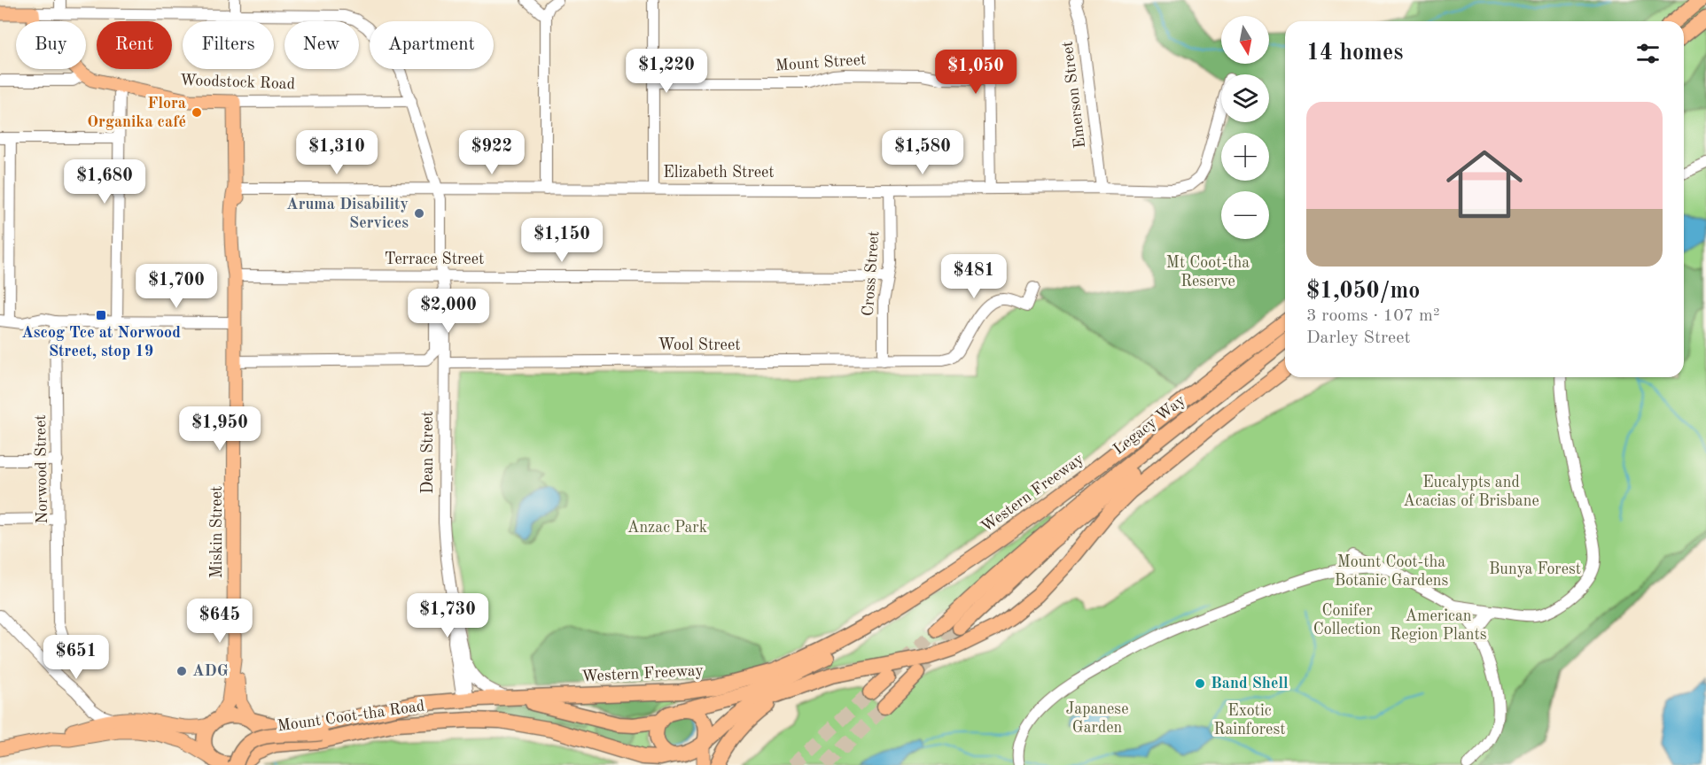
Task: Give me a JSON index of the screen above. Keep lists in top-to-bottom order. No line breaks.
{"streets":{"highway":["Legacy Way","Western Freeway","Mount Coot-tha Road"],"main road":["Woodstock Road","Miskin Street"],"street":["Mount Street","Emerson Street","Elizabeth Street","Terrace Street","Cross Street","Wool Street","Dean Street","Norwood Street"]},"crossings":[["Woodstock Road","Dean Street"],["Woodstock Road","Miskin Street"],["Emerson Street","Elizabeth Street"],["Elizabeth Street","Cross Street"],["Elizabeth Street","Dean Street"],["Elizabeth Street","Miskin Street"],["Terrace Street","Cross Street"],["Terrace Street","Dean Street"],["Terrace Street","Miskin Street"],["Cross Street","Wool Street"],["Wool Street","Dean Street"],["Dean Street","Miskin Street"],["Dean Street","Mount Coot-tha Road"],["Western Freeway","Mount Coot-tha Road"],["Miskin Street","Mount Coot-tha Road"]],"parks":["Mt Coot-tha Reserve","Eucalypts and Acacias of Brisbane","Anzac Park","Mount Coot-tha Botanic Gardens","Bunya Forest","Conifer Collection","American Region Plants","Japanese Garden","Exotic Rainforest"],"places":{"other":["Flora Organika café","Aruma Disability Services","ADG","Band Shell"],"transit":["Ascog Tce at Norwood Street, stop 19"]},"north":"bottom","page":{"map_buttons":["+","−"],"chip":["Buy","Rent","Filters","New","Apartment"],"heading":"14 homes","price":["$1,220","$1,050","$1,310","$922","$1,580","$1,680","$1,150","$481","$1,700","$2,000","$1,950","$1,730","$645","$651"],"list":[{"name":"$1,050/mo","note":"3 rooms · 107 m² · Darley Street"}]}}
